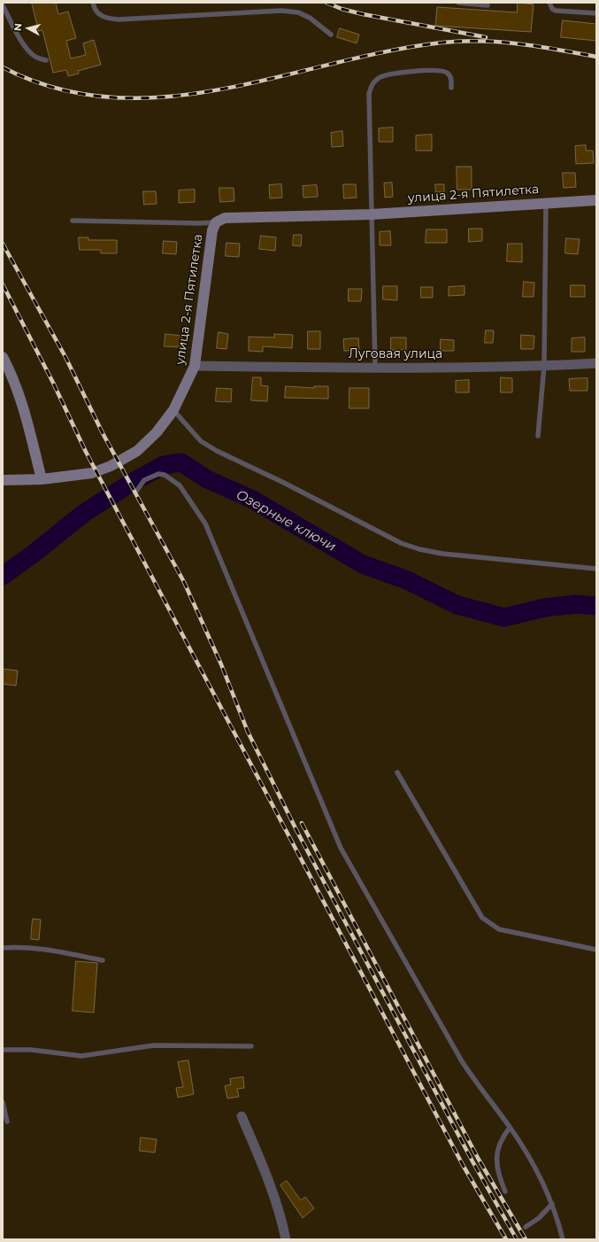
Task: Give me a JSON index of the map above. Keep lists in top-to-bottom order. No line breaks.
{"streets":{"main road":["улица 2-я Пятилетка"],"street":["Луговая улица"]},"crossings":[["улица 2-я Пятилетка","Луговая улица"]],"water":["Озерные ключи"],"north":"left"}
